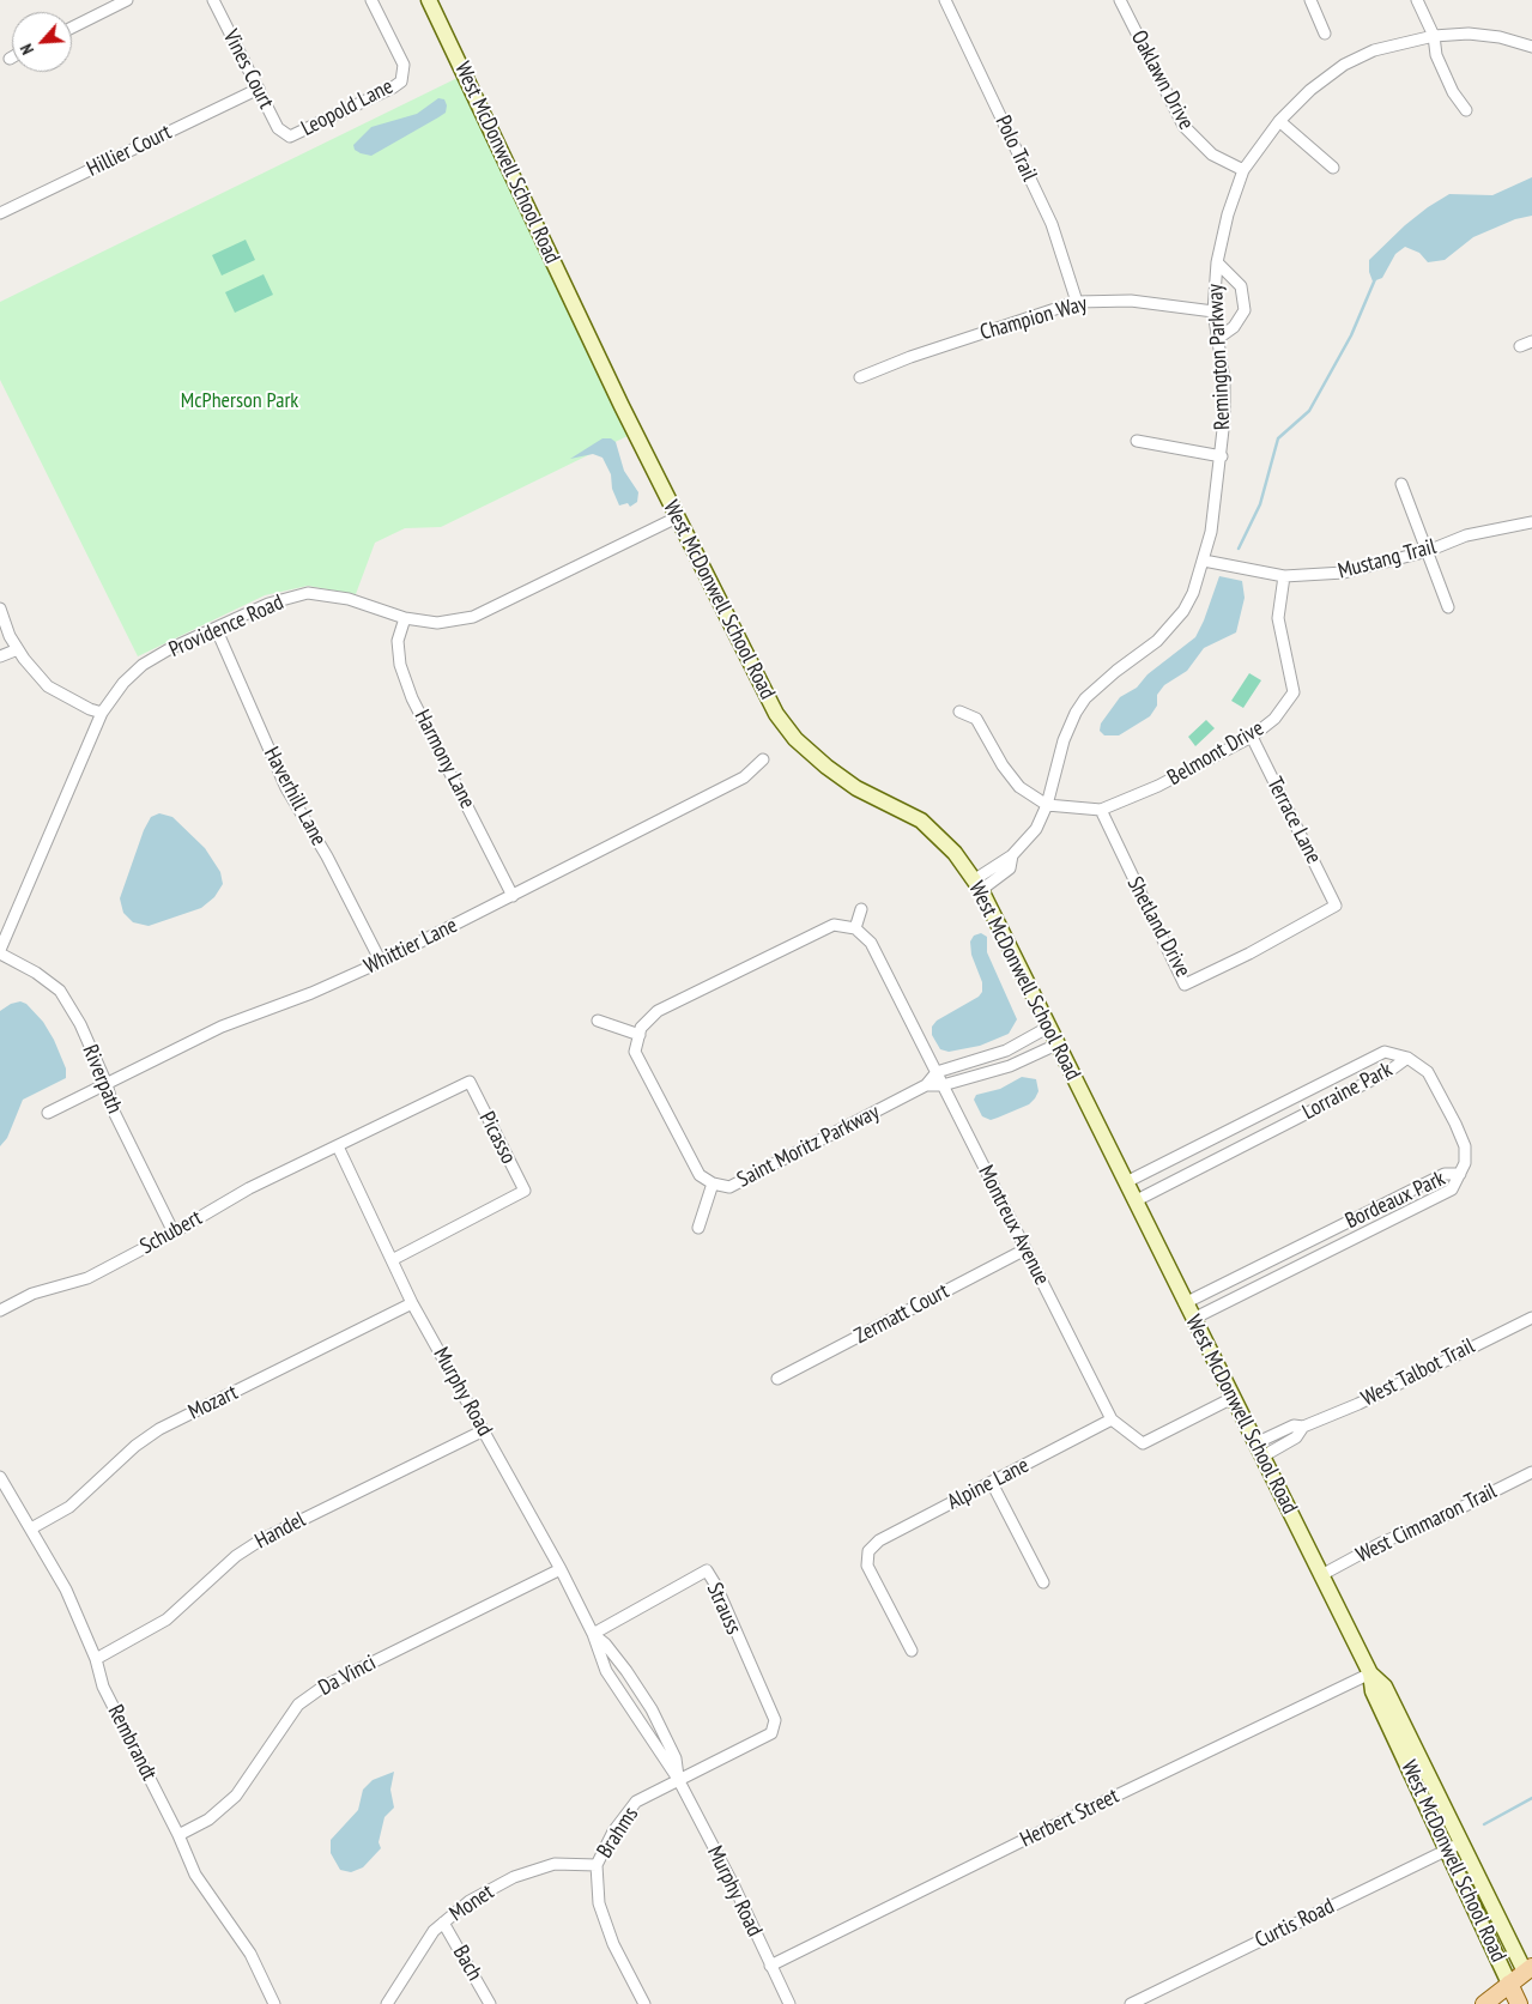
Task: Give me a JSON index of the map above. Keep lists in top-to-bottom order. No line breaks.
{"streets":{"main road":["West McDonwell School Road"],"street":["Vines Court","Oaklawn Drive","Leopold Lane","Polo Trail","Hillier Court","Champion Way","Remington Parkway","Mustang Trail","Providence Road","Belmont Drive","Harmony Lane","Haverhill Lane","Terrace Lane","Shetland Drive","Whittier Lane","Riverpath","Lorraine Park","Picasso","Saint Moritz Parkway","Bordeaux Park","Montreux Avenue","Schubert","Zermatt Court","West Talbot Trail","Murphy Road","Mozart","Alpine Lane","West Cimmaron Trail","Handel","Strauss","Da Vinci","Rembrandt","Herbert Street","Brahms","Monet","Curtis Road","Bach"]},"crossings":[["Vines Court","Leopold Lane"],["Vines Court","Hillier Court"],["Oaklawn Drive","Remington Parkway"],["Polo Trail","Champion Way"],["West McDonwell School Road","Remington Parkway"],["West McDonwell School Road","Providence Road"],["West McDonwell School Road","Lorraine Park"],["West McDonwell School Road","Saint Moritz Parkway"],["West McDonwell School Road","Bordeaux Park"],["West McDonwell School Road","Montreux Avenue"],["West McDonwell School Road","West Talbot Trail"],["West McDonwell School Road","West Cimmaron Trail"],["West McDonwell School Road","Herbert Street"],["West McDonwell School Road","Curtis Road"],["Champion Way","Remington Parkway"],["Remington Parkway","Mustang Trail"],["Remington Parkway","Belmont Drive"],["Mustang Trail","Belmont Drive"],["Providence Road","Harmony Lane"],["Providence Road","Haverhill Lane"],["Providence Road","Riverpath"],["Belmont Drive","Terrace Lane"],["Belmont Drive","Shetland Drive"],["Harmony Lane","Whittier Lane"],["Haverhill Lane","Whittier Lane"],["Terrace Lane","Shetland Drive"],["Whittier Lane","Riverpath"],["Riverpath","Schubert"],["Picasso","Schubert"],["Picasso","Murphy Road"],["Saint Moritz Parkway","Montreux Avenue"],["Montreux Avenue","Zermatt Court"],["Montreux Avenue","Alpine Lane"],["Schubert","Murphy Road"],["Murphy Road","Mozart"],["Murphy Road","Handel"],["Murphy Road","Strauss"],["Murphy Road","Da Vinci"],["Murphy Road","Herbert Street"],["Murphy Road","Brahms"],["Mozart","Rembrandt"],["Handel","Rembrandt"],["Strauss","Brahms"],["Da Vinci","Rembrandt"],["Brahms","Monet"],["Monet","Bach"]],"parks":["McPherson Park"],"north":"bottom left"}
